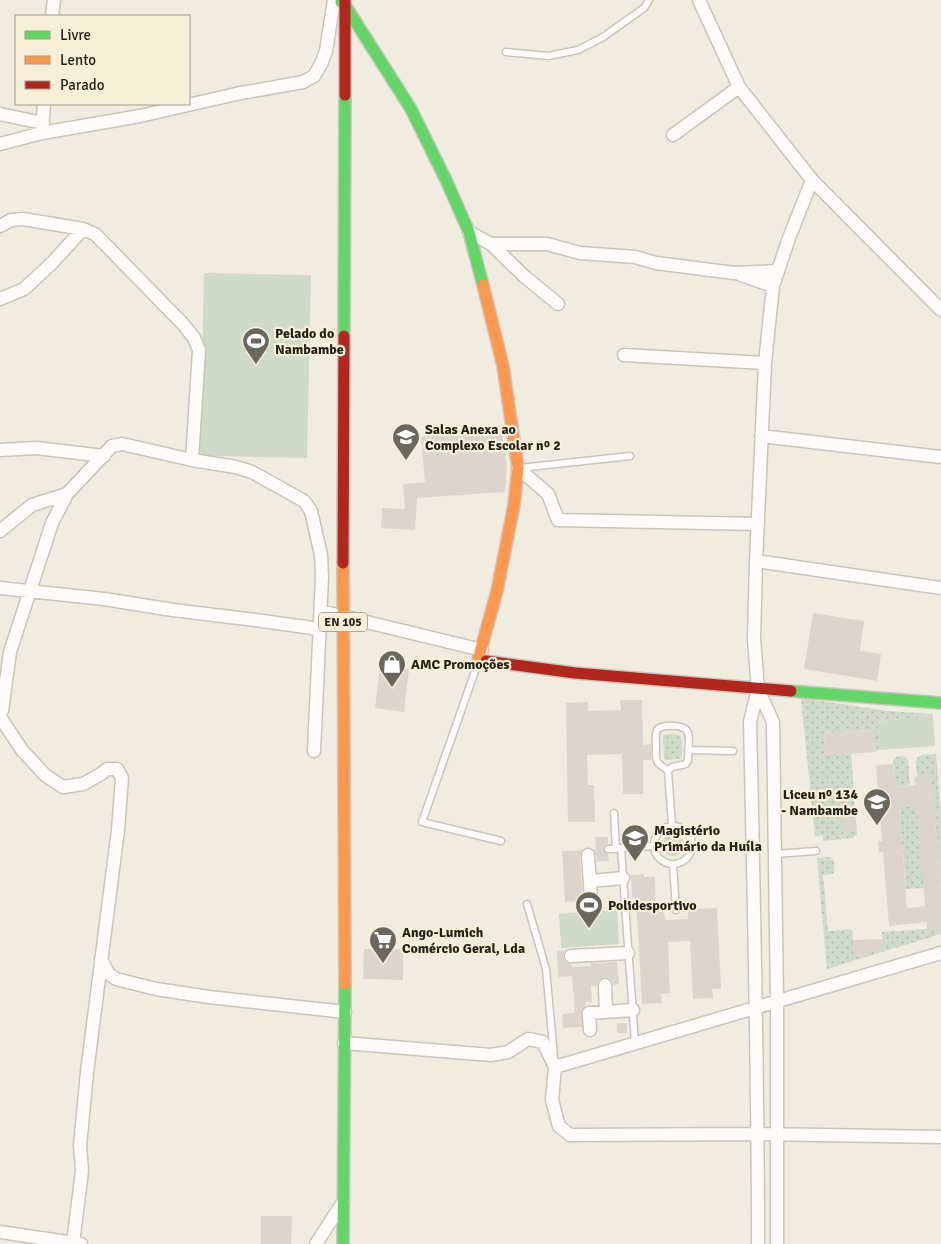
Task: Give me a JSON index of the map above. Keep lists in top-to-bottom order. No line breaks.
{"streets":{"main road":["EN 105"]},"places":{"sports":["Pelado do Nambambe","Polidesportivo"],"school or university":["Salas Anexa ao Complexo Escolar nº 2","Liceu nº 134 - Nambambe","Magistério Primário da Huíla"],"shop":["AMC Promoções"],"supermarket":["Ango-Lumich Comércio Geral, Lda"]},"legend":["Livre","Lento","Parado"]}
